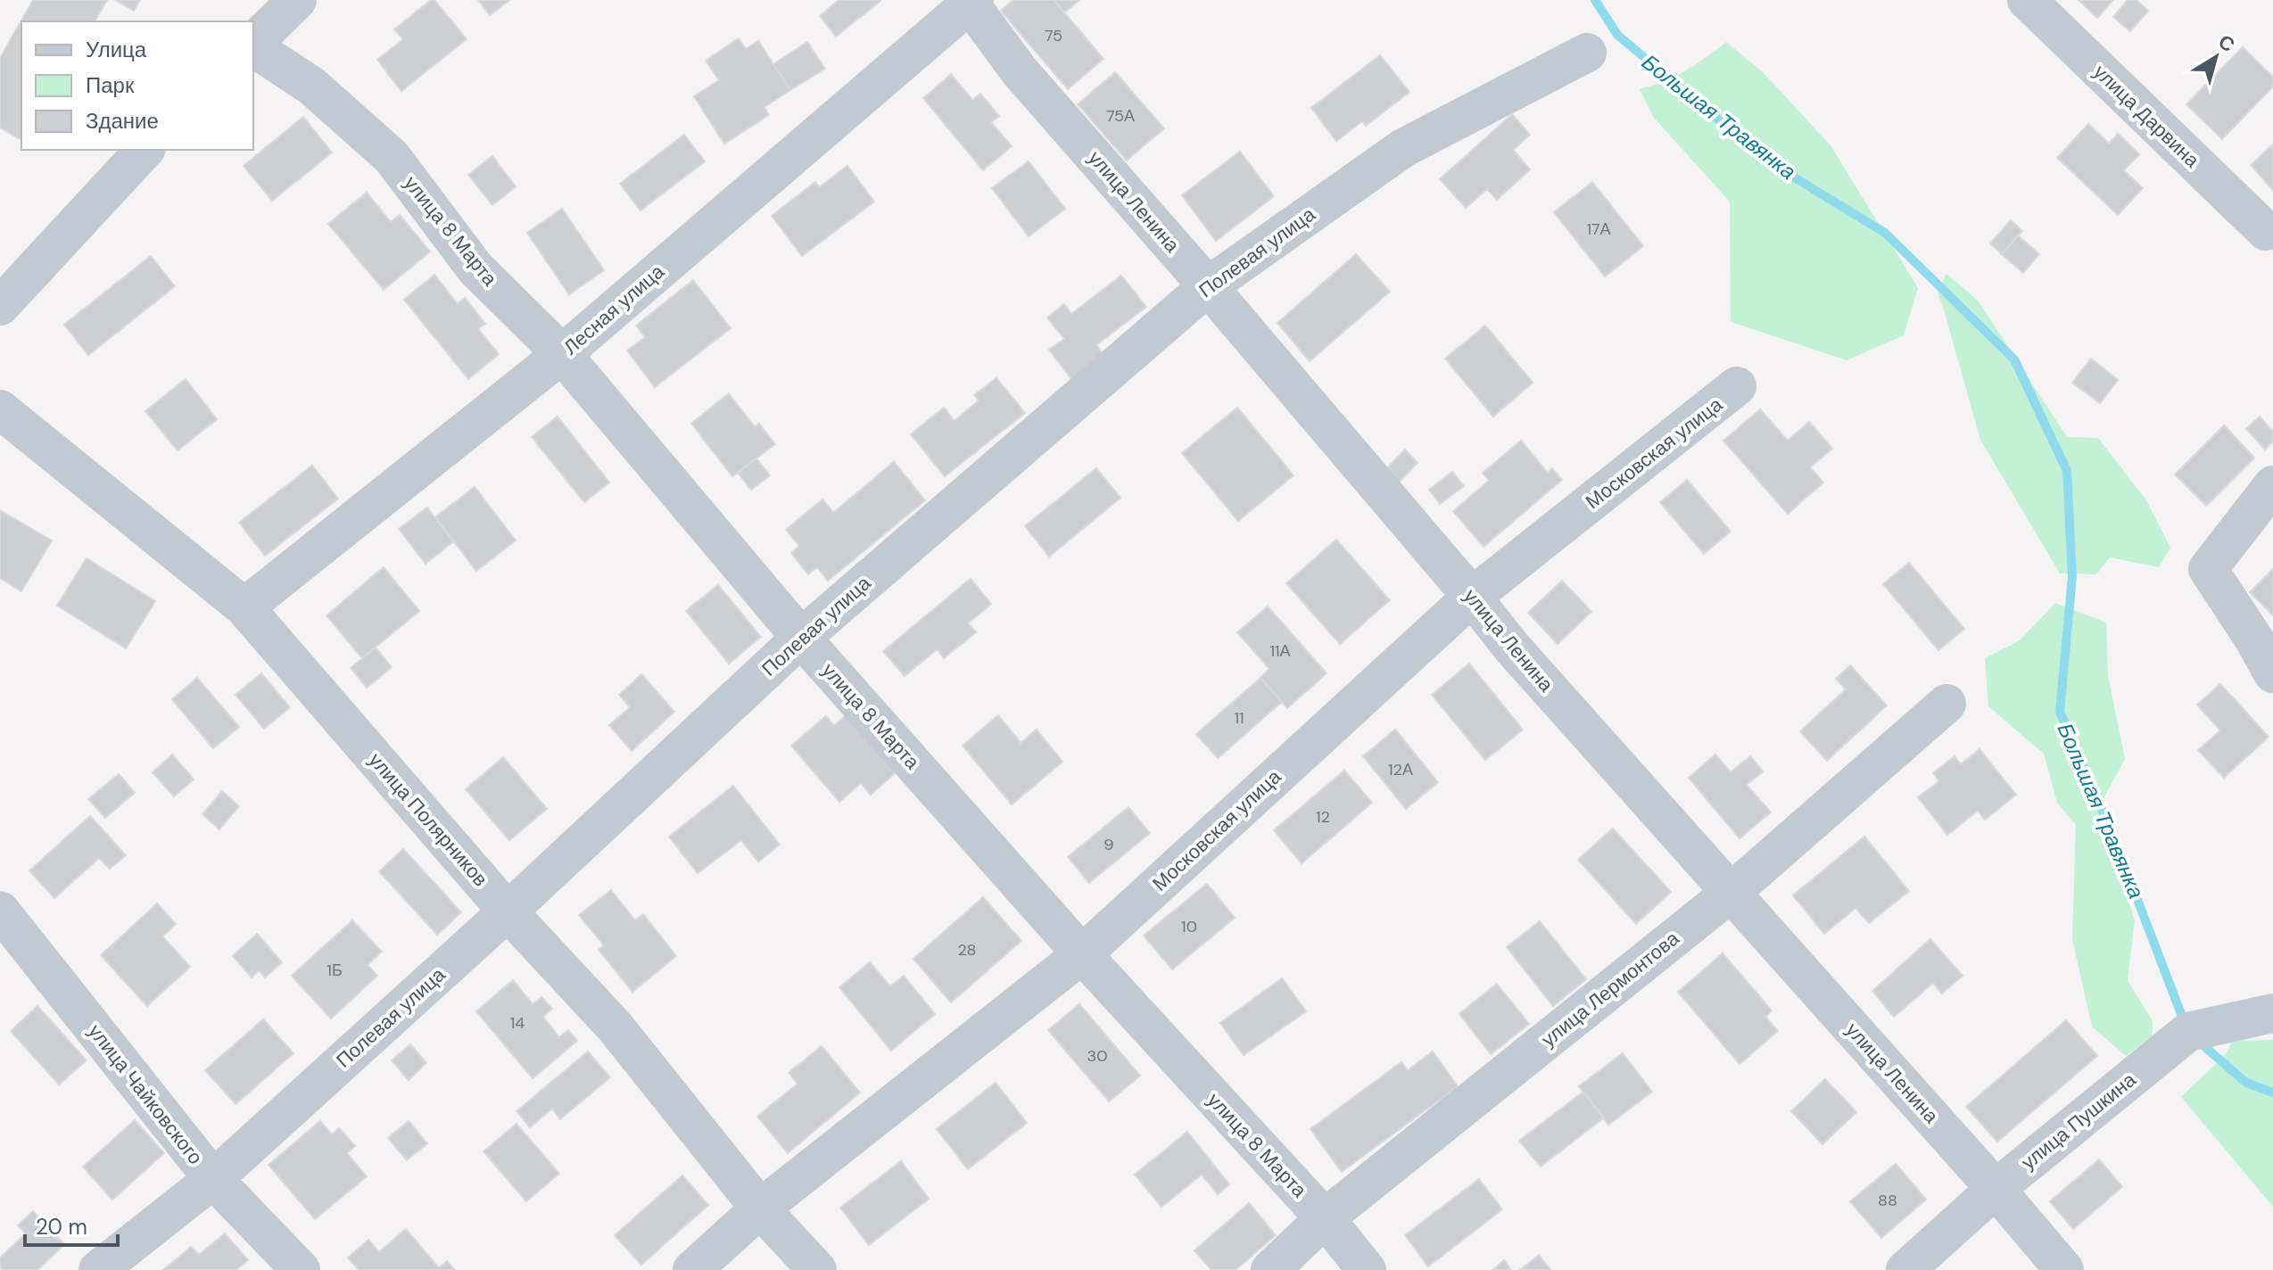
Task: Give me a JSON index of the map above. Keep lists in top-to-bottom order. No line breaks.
{"streets":{"street":["улица Дарвина","улица Ленина","улица 8 Марта","Полевая улица","Лесная улица","Московская улица","улица Полярников","улица Лермонтова","улица Чайковского","улица Пушкина"]},"crossings":[["улица Ленина","Полевая улица"],["улица Ленина","Лесная улица"],["улица Ленина","Московская улица"],["улица Ленина","улица Лермонтова"],["улица Ленина","улица Пушкина"],["улица 8 Марта","Полевая улица"],["улица 8 Марта","Лесная улица"],["улица 8 Марта","Московская улица"],["улица 8 Марта","улица Лермонтова"],["Полевая улица","улица Полярников"],["Полевая улица","улица Чайковского"],["Лесная улица","улица Полярников"],["Московская улица","улица Полярников"]],"water":["Большая Травянка"],"house_numbers":["75","75А","17А","11А","11","12А","12","9","10","28","1Б","14","30","88"],"legend":["Улица","Парк","Здание"],"scale_bar":"20 m","north":"top right"}
